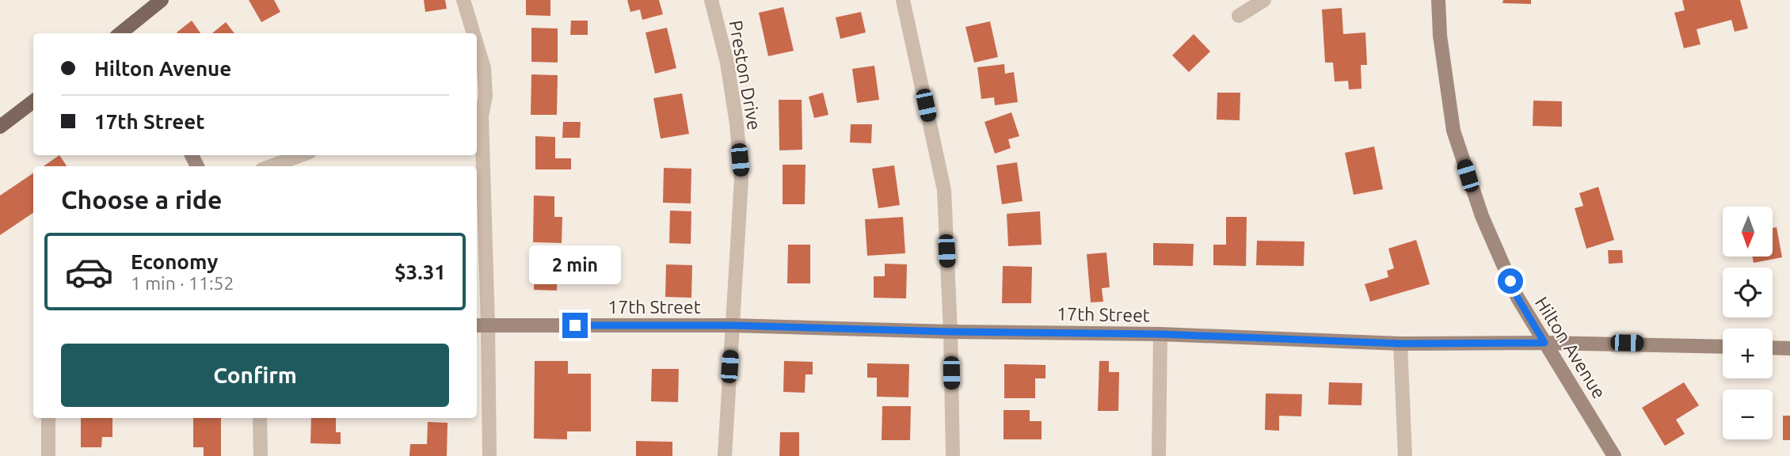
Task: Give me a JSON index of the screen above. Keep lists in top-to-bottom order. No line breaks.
{"streets":{"street":["Preston Drive","17th Street","Hilton Avenue"]},"crossings":[["Preston Drive","17th Street"],["17th Street","Hilton Avenue"]],"north":"bottom","page":{"banner":["Hilton Avenue","17th Street"],"heading":"Choose a ride","map_buttons":["+","−"],"list":[{"name":"Economy","note":"1 min · 11:52","value":"$3.31"}],"bubble":"2 min","buttons":"Confirm"}}
